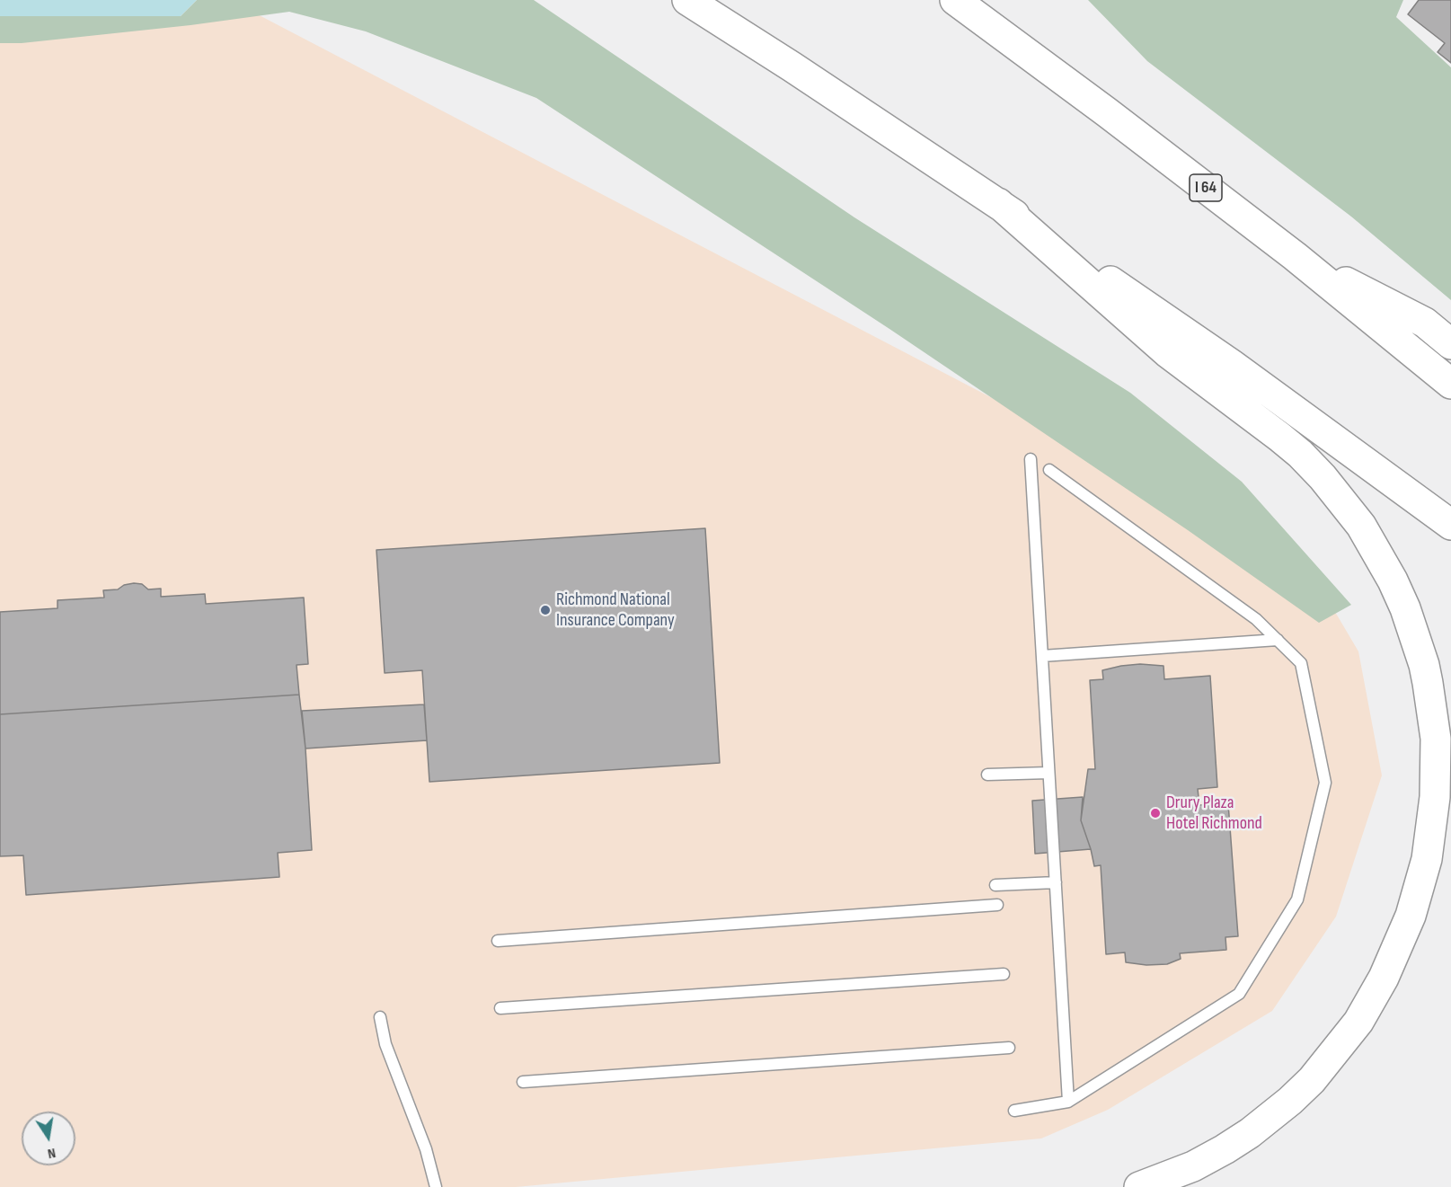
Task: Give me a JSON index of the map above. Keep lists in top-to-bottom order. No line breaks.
{"streets":{"highway":["I 64"]},"places":["Richmond National Insurance Company","Drury Plaza Hotel Richmond"],"north":"bottom"}
